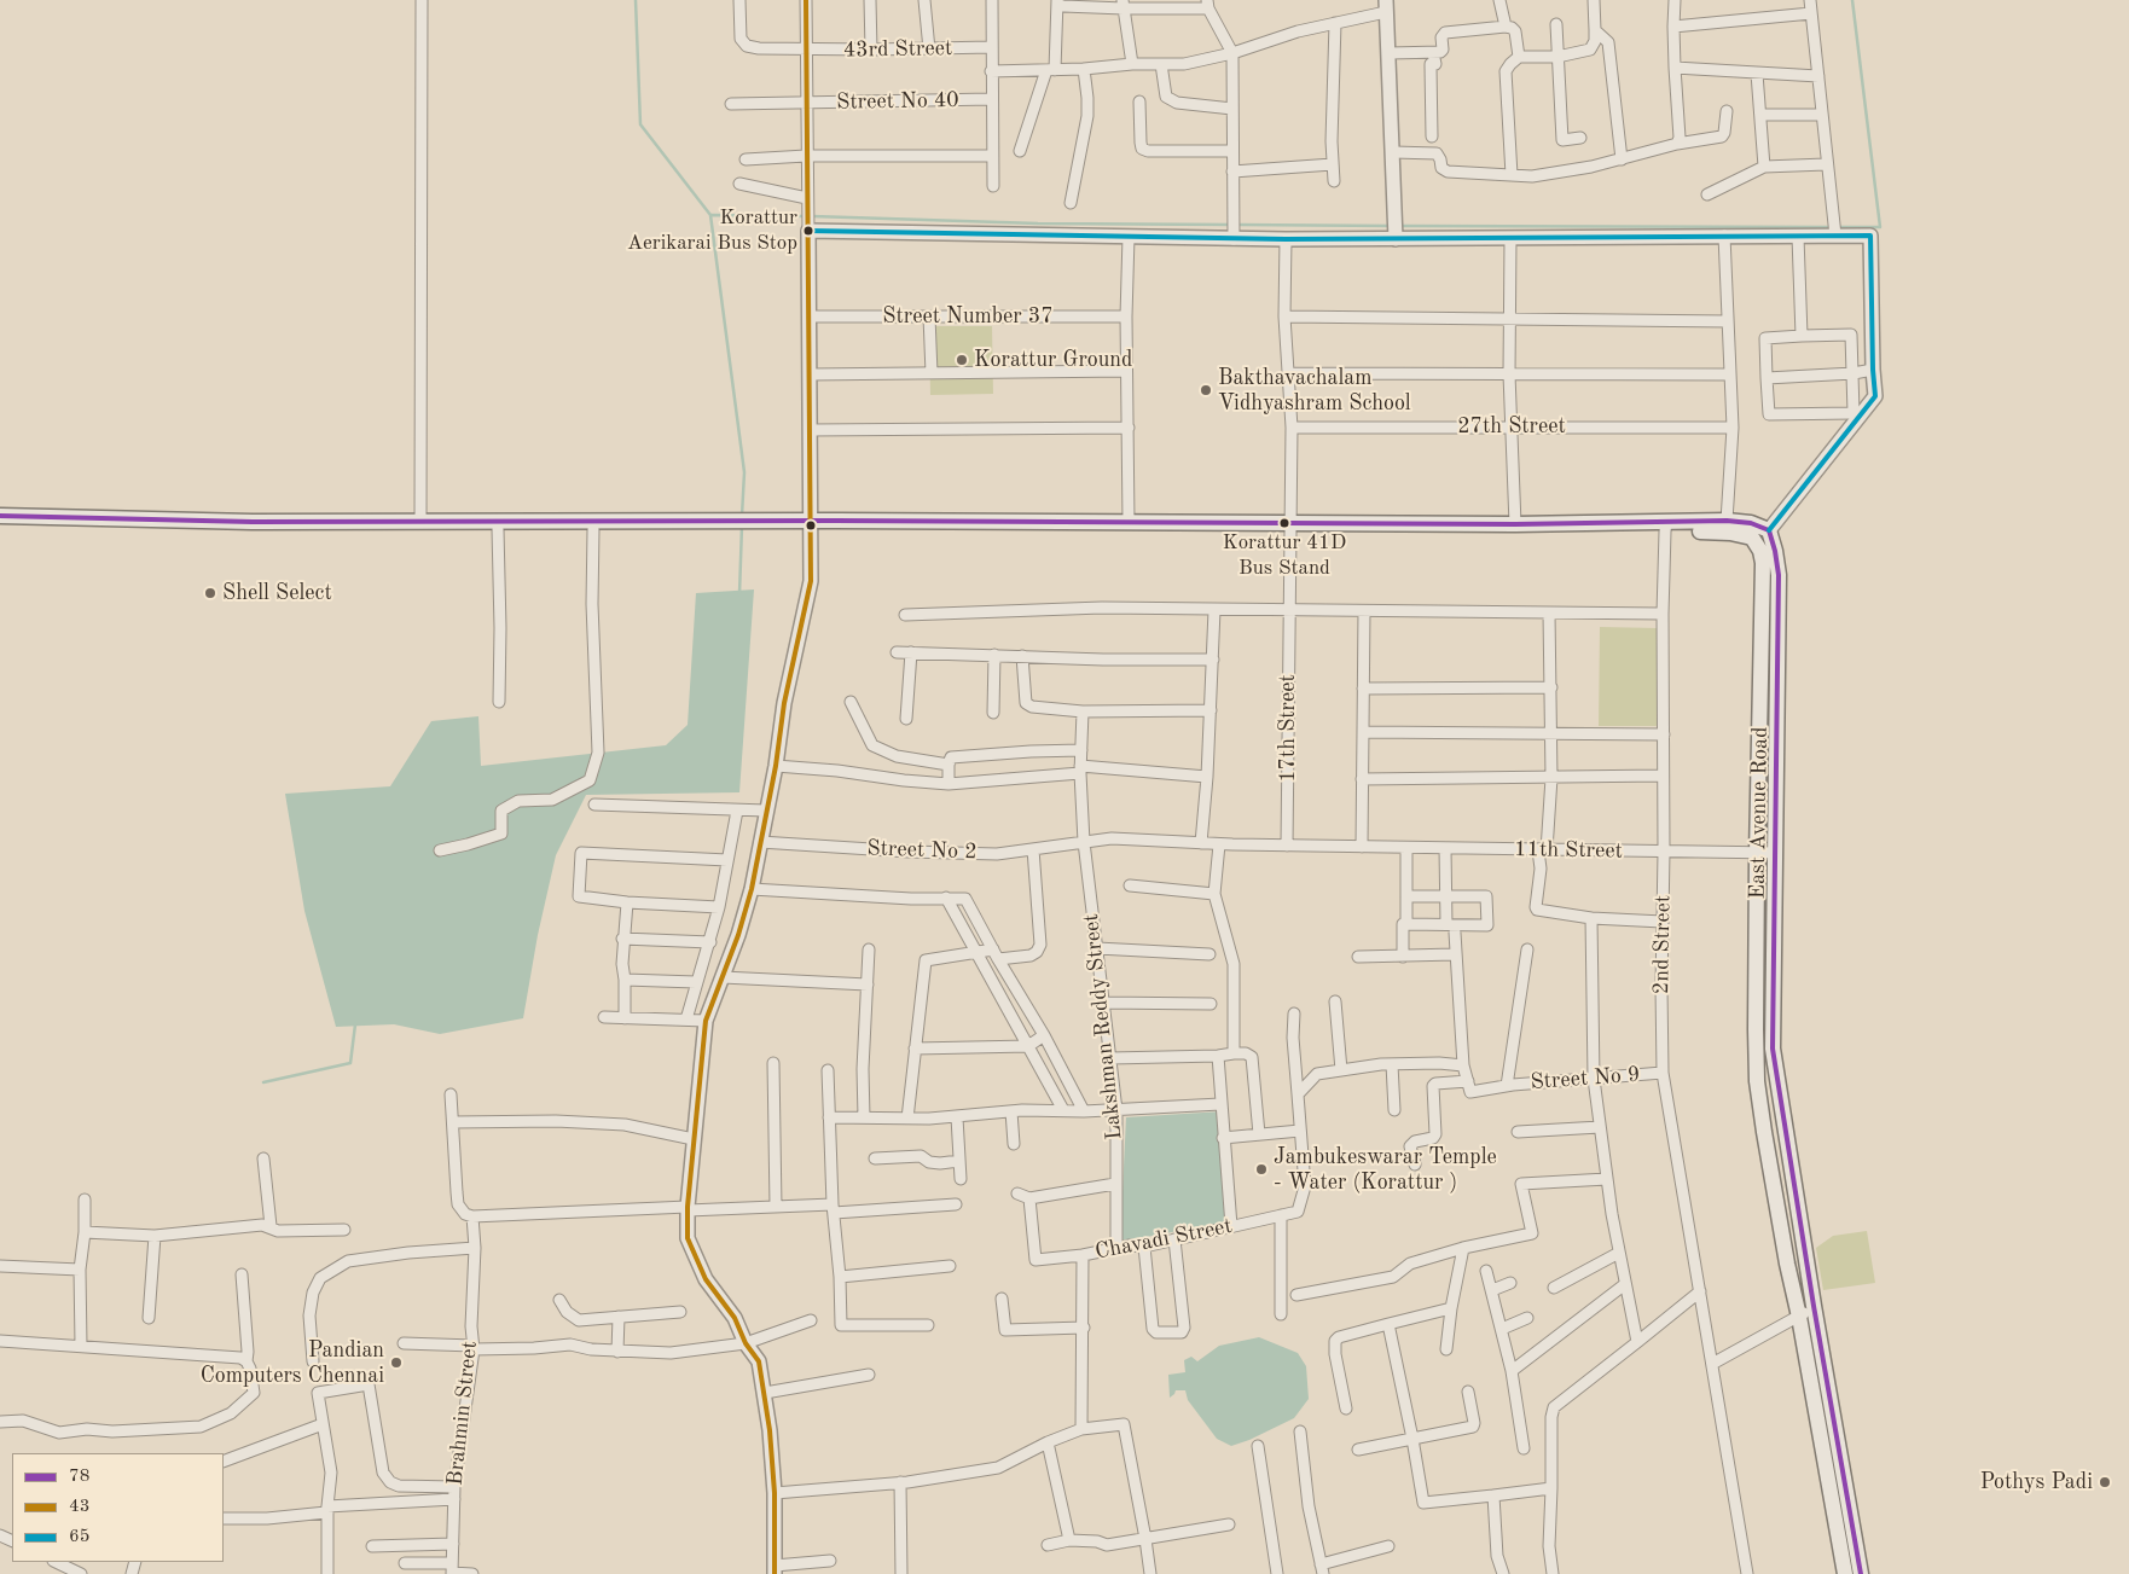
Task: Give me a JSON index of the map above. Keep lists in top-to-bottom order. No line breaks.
{"streets":{"main road":["East Avenue Road"],"street":["43rd Street","Street No 40","Street Number 37","27th Street","17th Street","Street No 2","11th Street","2nd Street","Lakshman Reddy Street","Street No 9","Chavadi Street","Brahmin Street"]},"crossings":[["27th Street","17th Street"],["17th Street","East Avenue Road"],["17th Street","11th Street"],["East Avenue Road","11th Street"],["East Avenue Road","2nd Street"],["Street No 2","11th Street"],["Street No 2","Lakshman Reddy Street"],["11th Street","2nd Street"],["2nd Street","Street No 9"],["Lakshman Reddy Street","Chavadi Street"]],"places":["Korattur Aerikarai Bus Stop","Korattur Ground","Bakthavachalam Vidhyashram School","Korattur 41D Bus Stand","Shell Select","Jambukeswarar Temple - Water (Korattur )","Pandian Computers Chennai","Pothys Padi"],"lines":["transit line 43","transit line 65","transit line 78"],"legend":["78","43","65"]}
